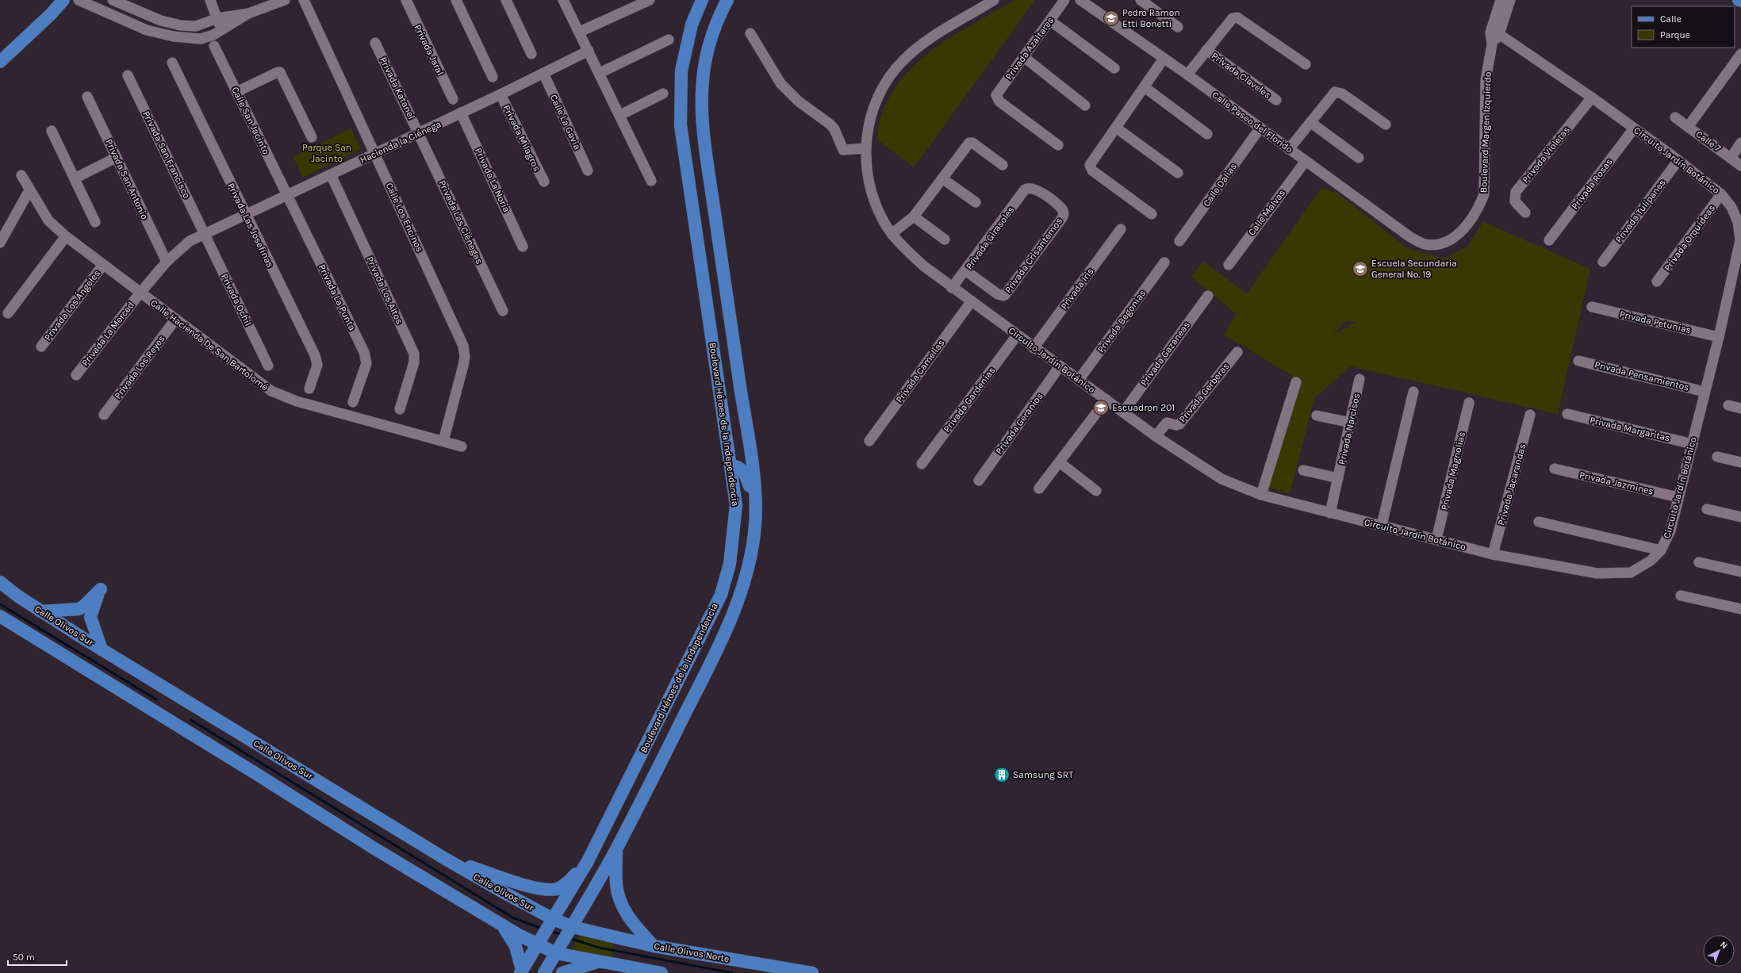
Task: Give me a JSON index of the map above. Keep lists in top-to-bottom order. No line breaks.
{"streets":{"main road":["Boulevard Héroes de la Independencia","Calle Olivos Sur","Calle Olivos Norte"],"street":["Privada Azaltares","Privada Jaral","Privada Claveles","Privada Katanel","Calle San Jacinto","Calle La Gavia","Calle Paseo del Florido","Boulevard Margen Izquierdo","Privada Milagros","Calle 7","Hacienda la Ciénega","Privada San Francisco","Privada Violetas","Circuito Jardín Botánico","Privada San Antonio","Privada La Noria","Privada Rosas","Calle Dalias","Privada Tulipanes","Calle Malvas","Calle Los Encinos","Privada Las Ciénegas","Privada Las Josefinas","Privada Girasoles","Privada Orquídeas","Privada Crisantemos","Privada Iris","Privada Los Altos","Privada La Punta","Privada Ochil","Privada Los Ángeles","Privada Begonias","Privada Petunias","Privada La Merced","Calle Hacienda De San Bartolomé","Privada Gazaneas","Privada Los Reyes","Privada Camelias","Privada Pensamientos","Privada Gerberas","Privada Gardenias","Privada Geranios","Privada Narcisos","Privada Margaritas","Privada Magnolias","Privada Jazmines","Privada Jacarandas"]},"crossings":[["Privada Claveles","Calle Paseo del Florido"],["Privada Katanel","Hacienda la Ciénega"],["Privada Katanel","Privada Las Ciénegas"],["Calle San Jacinto","Hacienda la Ciénega"],["Calle San Jacinto","Privada La Punta"],["Calle La Gavia","Hacienda la Ciénega"],["Calle Paseo del Florido","Boulevard Margen Izquierdo"],["Calle Paseo del Florido","Calle Dalias"],["Calle Paseo del Florido","Calle Malvas"],["Boulevard Margen Izquierdo","Circuito Jardín Botánico"],["Privada Milagros","Hacienda la Ciénega"],["Hacienda la Ciénega","Privada San Francisco"],["Hacienda la Ciénega","Privada San Antonio"],["Hacienda la Ciénega","Privada La Noria"],["Hacienda la Ciénega","Calle Los Encinos"],["Hacienda la Ciénega","Privada Las Ciénegas"],["Hacienda la Ciénega","Privada Las Josefinas"],["Hacienda la Ciénega","Privada Los Altos"],["Hacienda la Ciénega","Privada La Punta"],["Hacienda la Ciénega","Privada Ochil"],["Hacienda la Ciénega","Privada La Merced"],["Hacienda la Ciénega","Calle Hacienda De San Bartolomé"],["Privada San Francisco","Privada Ochil"],["Privada Violetas","Circuito Jardín Botánico"],["Circuito Jardín Botánico","Privada Rosas"],["Circuito Jardín Botánico","Privada Tulipanes"],["Circuito Jardín Botánico","Privada Girasoles"],["Circuito Jardín Botánico","Privada Orquídeas"],["Circuito Jardín Botánico","Privada Iris"],["Circuito Jardín Botánico","Privada Begonias"],["Circuito Jardín Botánico","Privada Petunias"],["Circuito Jardín Botánico","Privada Gazaneas"],["Circuito Jardín Botánico","Privada Camelias"],["Circuito Jardín Botánico","Privada Pensamientos"],["Circuito Jardín Botánico","Privada Gerberas"],["Circuito Jardín Botánico","Privada Gardenias"],["Circuito Jardín Botánico","Privada Geranios"],["Circuito Jardín Botánico","Privada Narcisos"],["Circuito Jardín Botánico","Privada Margaritas"],["Circuito Jardín Botánico","Privada Magnolias"],["Circuito Jardín Botánico","Privada Jazmines"],["Circuito Jardín Botánico","Privada Jacarandas"],["Calle Los Encinos","Calle Hacienda De San Bartolomé"],["Privada Girasoles","Privada Crisantemos"],["Privada Los Ángeles","Calle Hacienda De San Bartolomé"],["Privada La Merced","Calle Hacienda De San Bartolomé"],["Calle Hacienda De San Bartolomé","Privada Los Reyes"],["Boulevard Héroes de la Independencia","Calle Olivos Sur"],["Calle Olivos Sur","Calle Olivos Norte"]],"parks":["Parque San Jacinto"],"places":{"school or university":["Pedro Ramon Etti Bonetti","Escuela Secundaria General No. 19","Escuadron 201"],"building":["Samsung SRT"]},"legend":["Calle","Parque"],"scale_bar":"50 m","north":"top right"}
